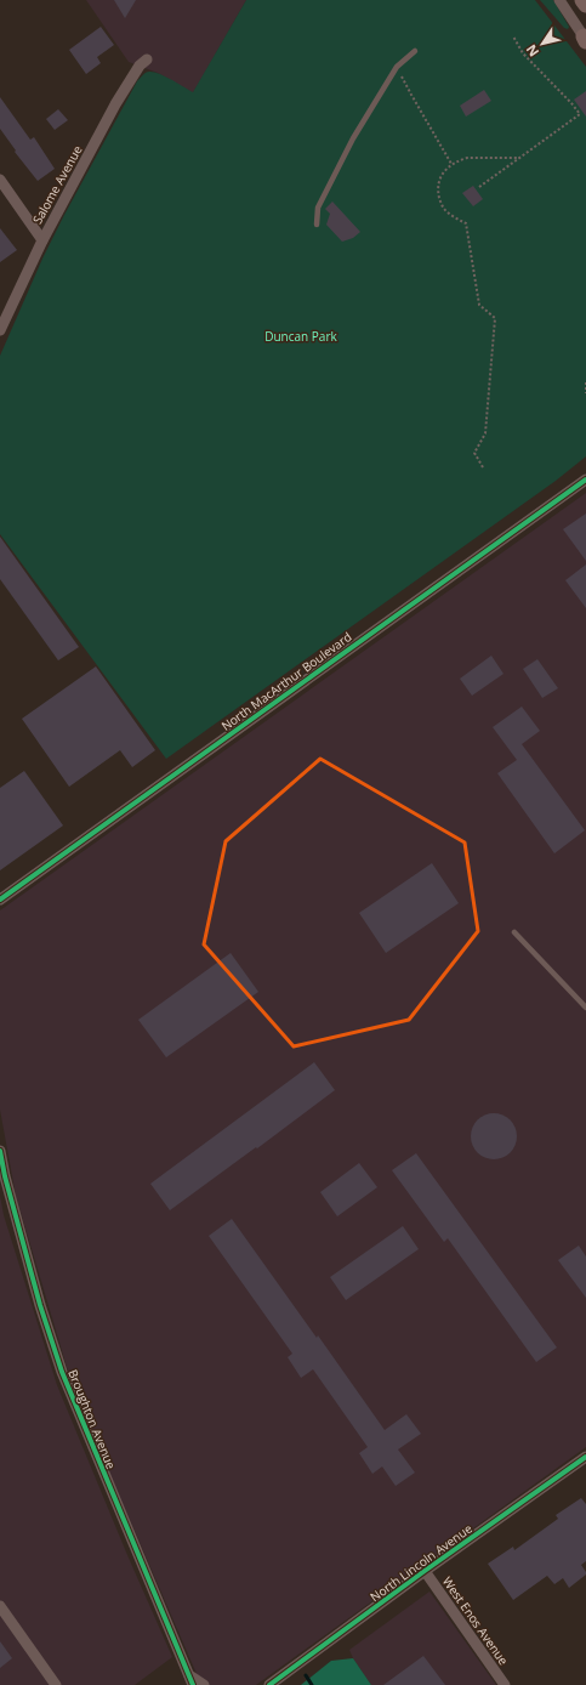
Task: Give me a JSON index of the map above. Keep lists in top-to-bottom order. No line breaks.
{"streets":{"street":["Salome Avenue","North MacArthur Boulevard","Broughton Avenue","North Lincoln Avenue","West Enos Avenue"]},"crossings":[["North Lincoln Avenue","West Enos Avenue"]],"parks":["Duncan Park"],"north":"bottom left"}
